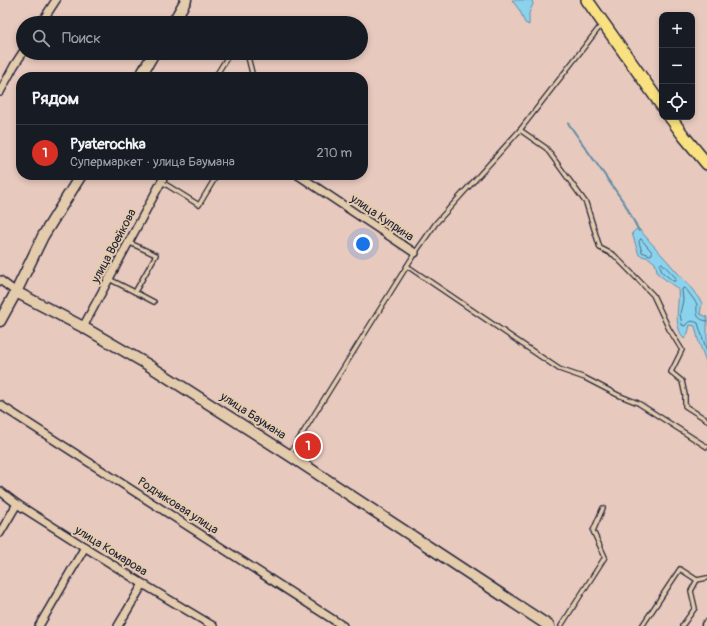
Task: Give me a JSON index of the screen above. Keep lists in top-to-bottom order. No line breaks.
{"streets":{"street":["улица Куприна","улица Воейкова","улица Баумана","Родниковая улица","улица Комарова"]},"crossings":[["улица Воейкова","улица Баумана"]],"page":{"map_buttons":["+","−"],"search":"Поиск","heading":"Рядом","list":[{"mark":"1","name":"Pyaterochka","note":"Супермаркет · улица Баумана","value":"210 m"}],"pins":"1"}}
